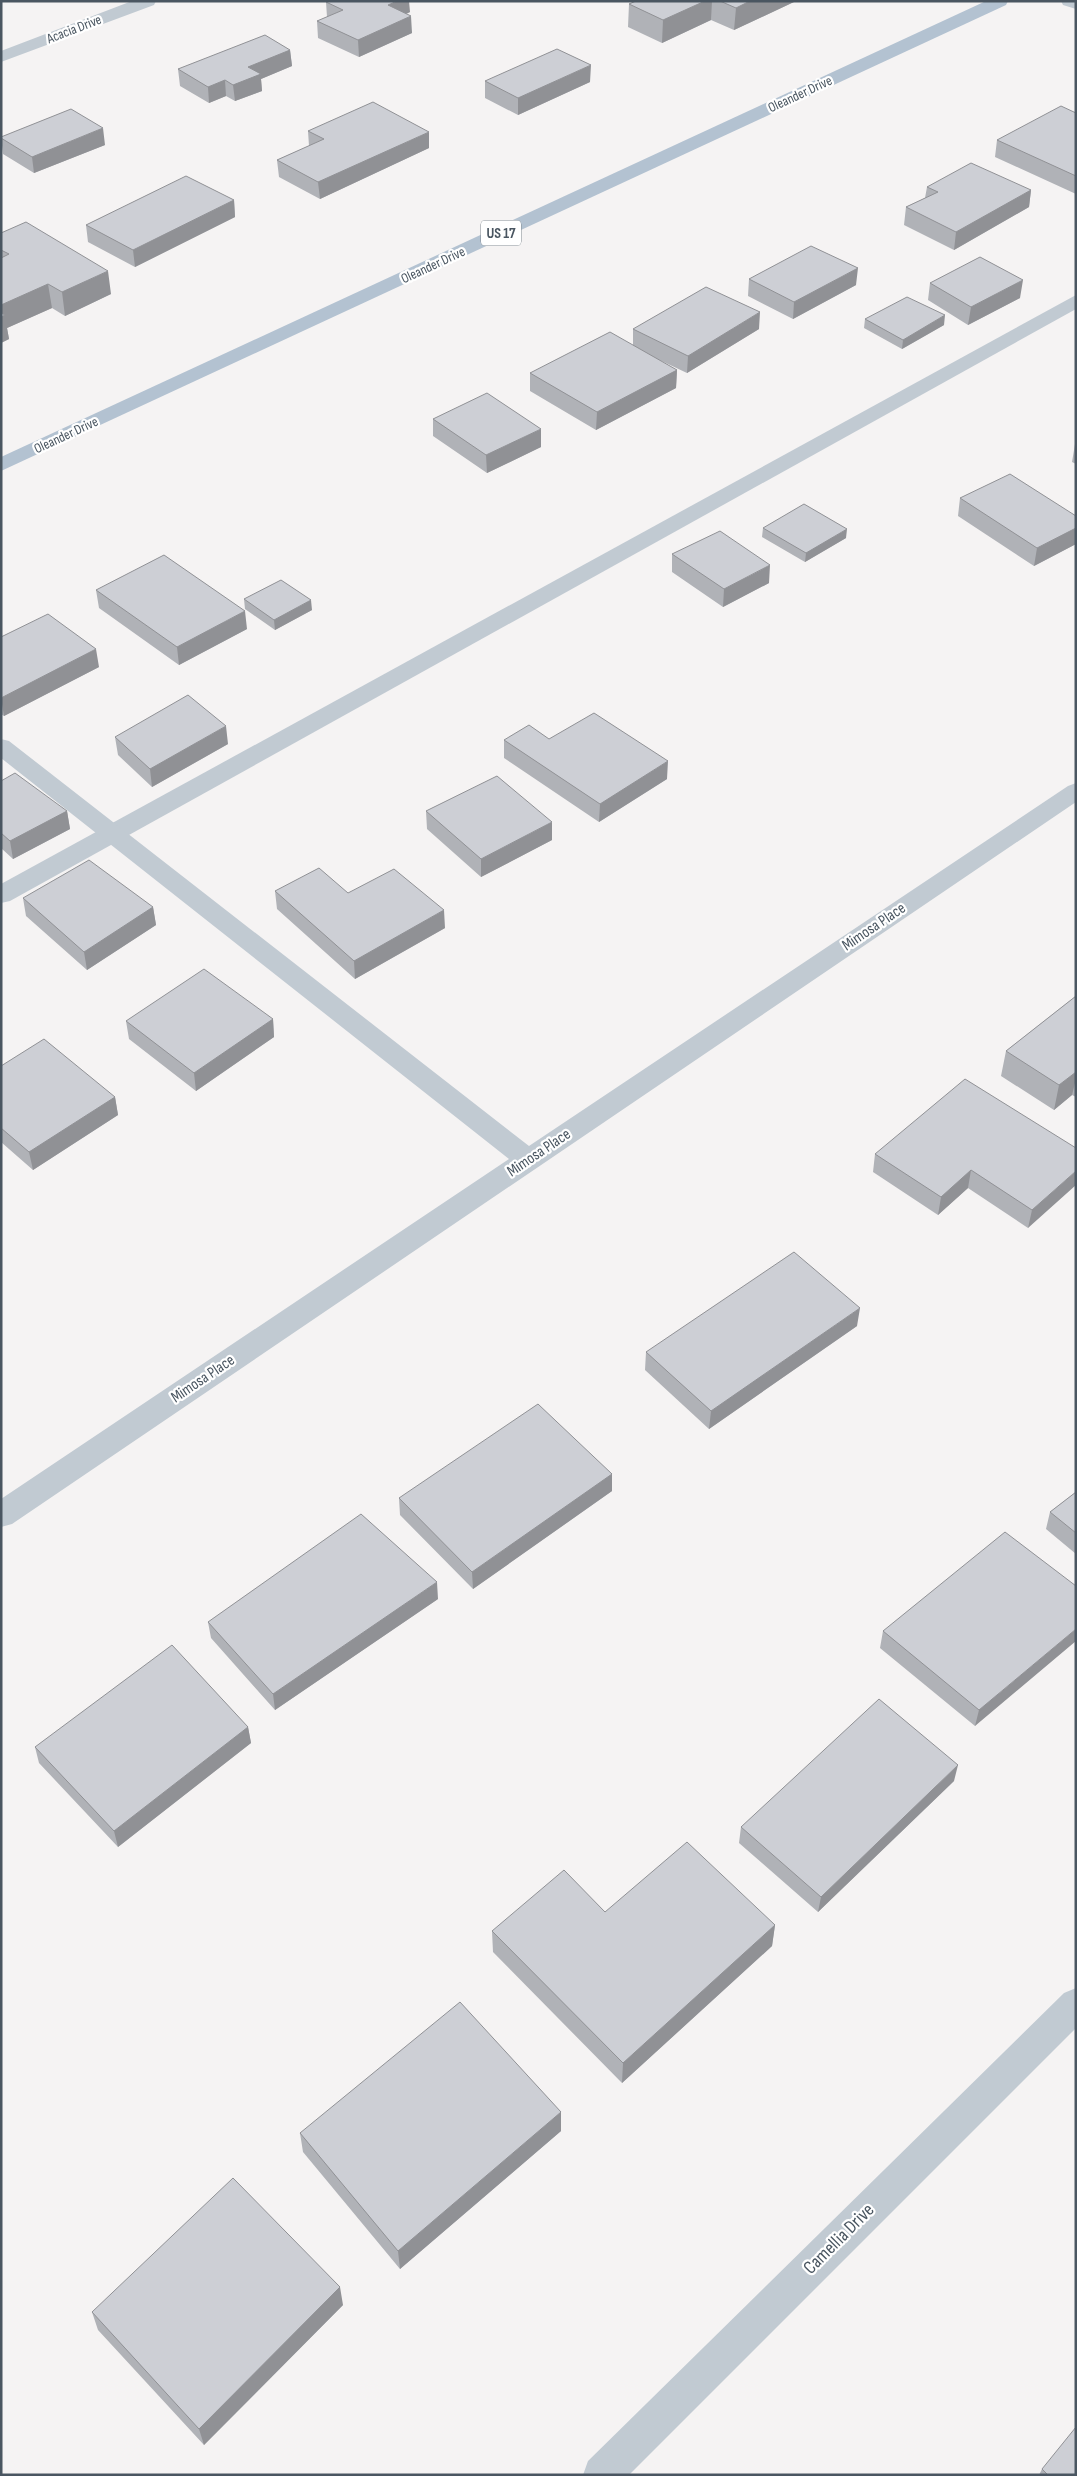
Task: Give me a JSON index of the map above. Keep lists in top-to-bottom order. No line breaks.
{"streets":{"main road":["Oleander Drive","US 17"],"street":["Acacia Drive","Mimosa Place","Camellia Drive"]}}
